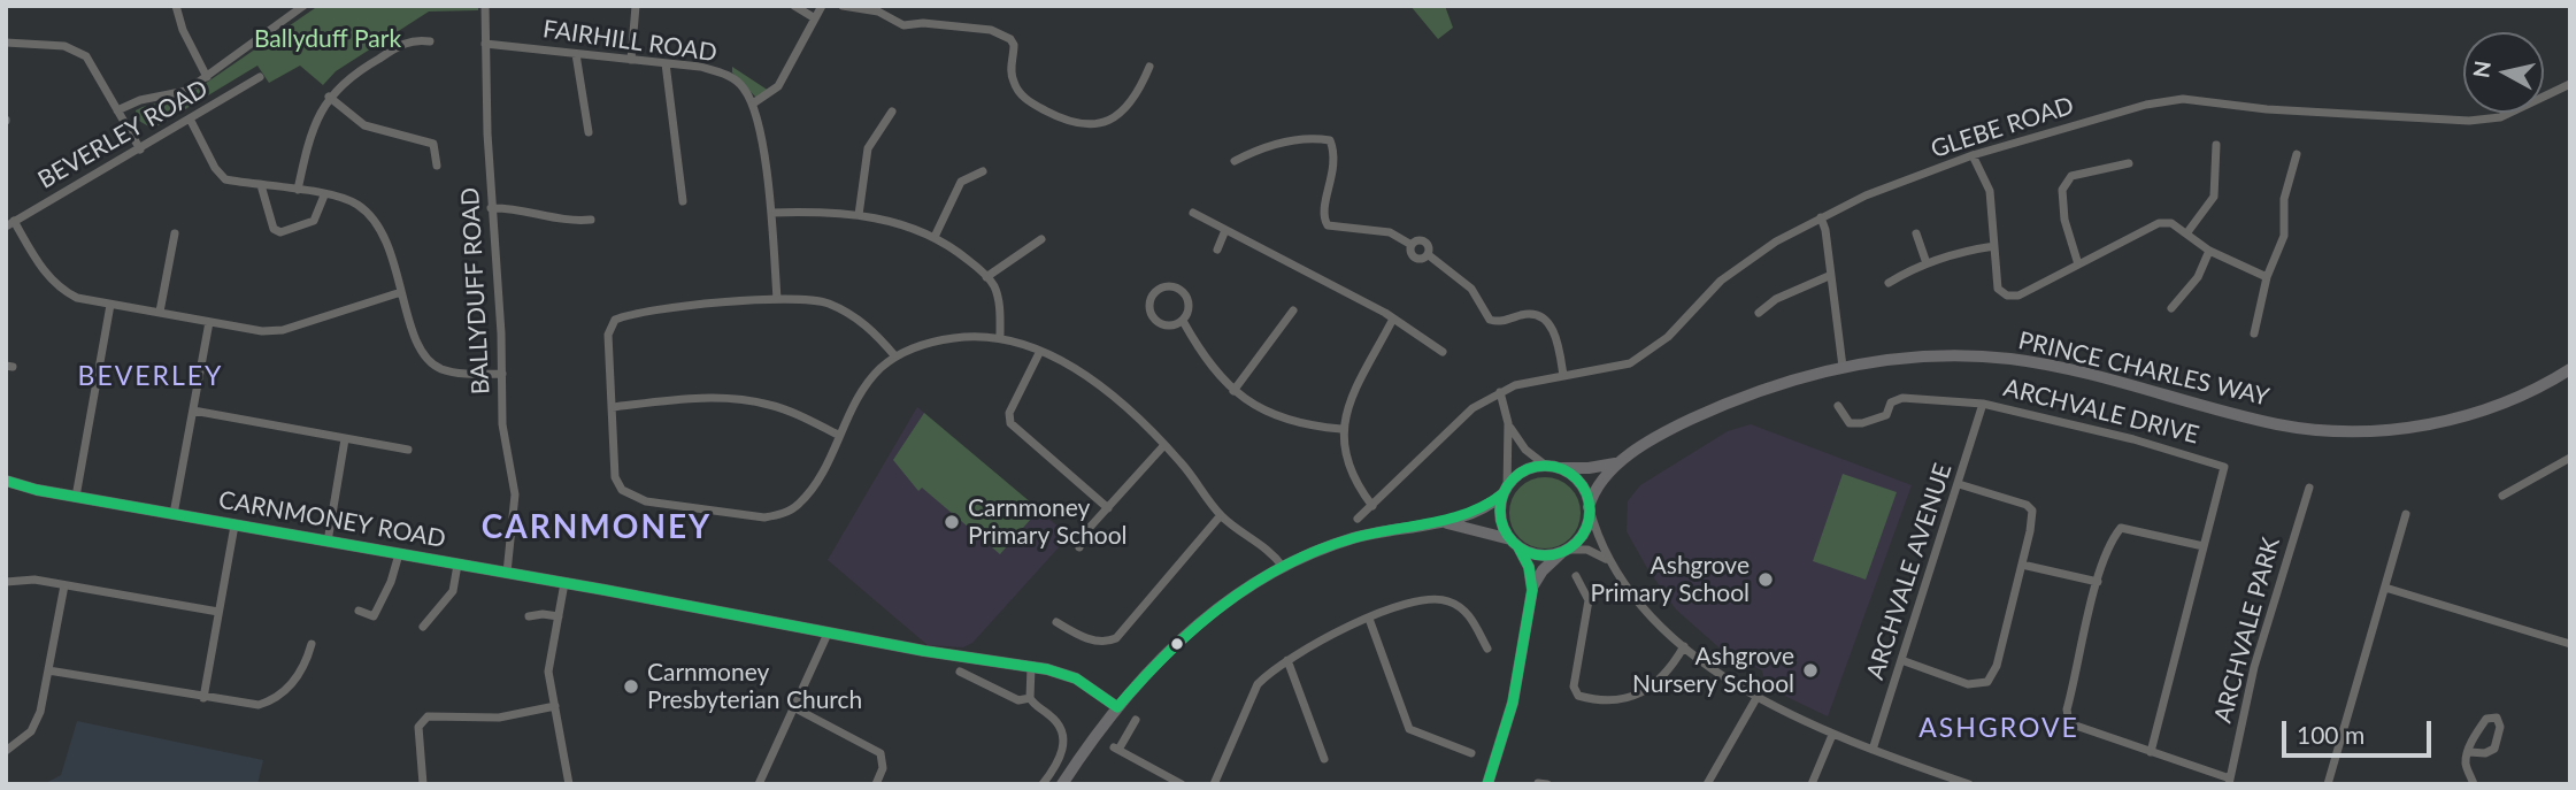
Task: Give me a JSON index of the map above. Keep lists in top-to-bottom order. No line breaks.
{"streets":{"street":["FAIRHILL ROAD","GLEBE ROAD","BEVERLEY ROAD","BALLYDUFF ROAD","PRINCE CHARLES WAY","ARCHVALE DRIVE","CARNMONEY ROAD","ARCHVALE AVENUE","ARCHVALE PARK"]},"crossings":[["FAIRHILL ROAD","BALLYDUFF ROAD"],["BALLYDUFF ROAD","CARNMONEY ROAD"],["ARCHVALE DRIVE","ARCHVALE AVENUE"]],"districts":["BEVERLEY","CARNMONEY","ASHGROVE"],"parks":["Ballyduff Park"],"places":["Carnmoney Primary School","Ashgrove Primary School","Ashgrove Nursery School","Carnmoney Presbyterian Church"],"scale_bar":"100 m","north":"left"}
